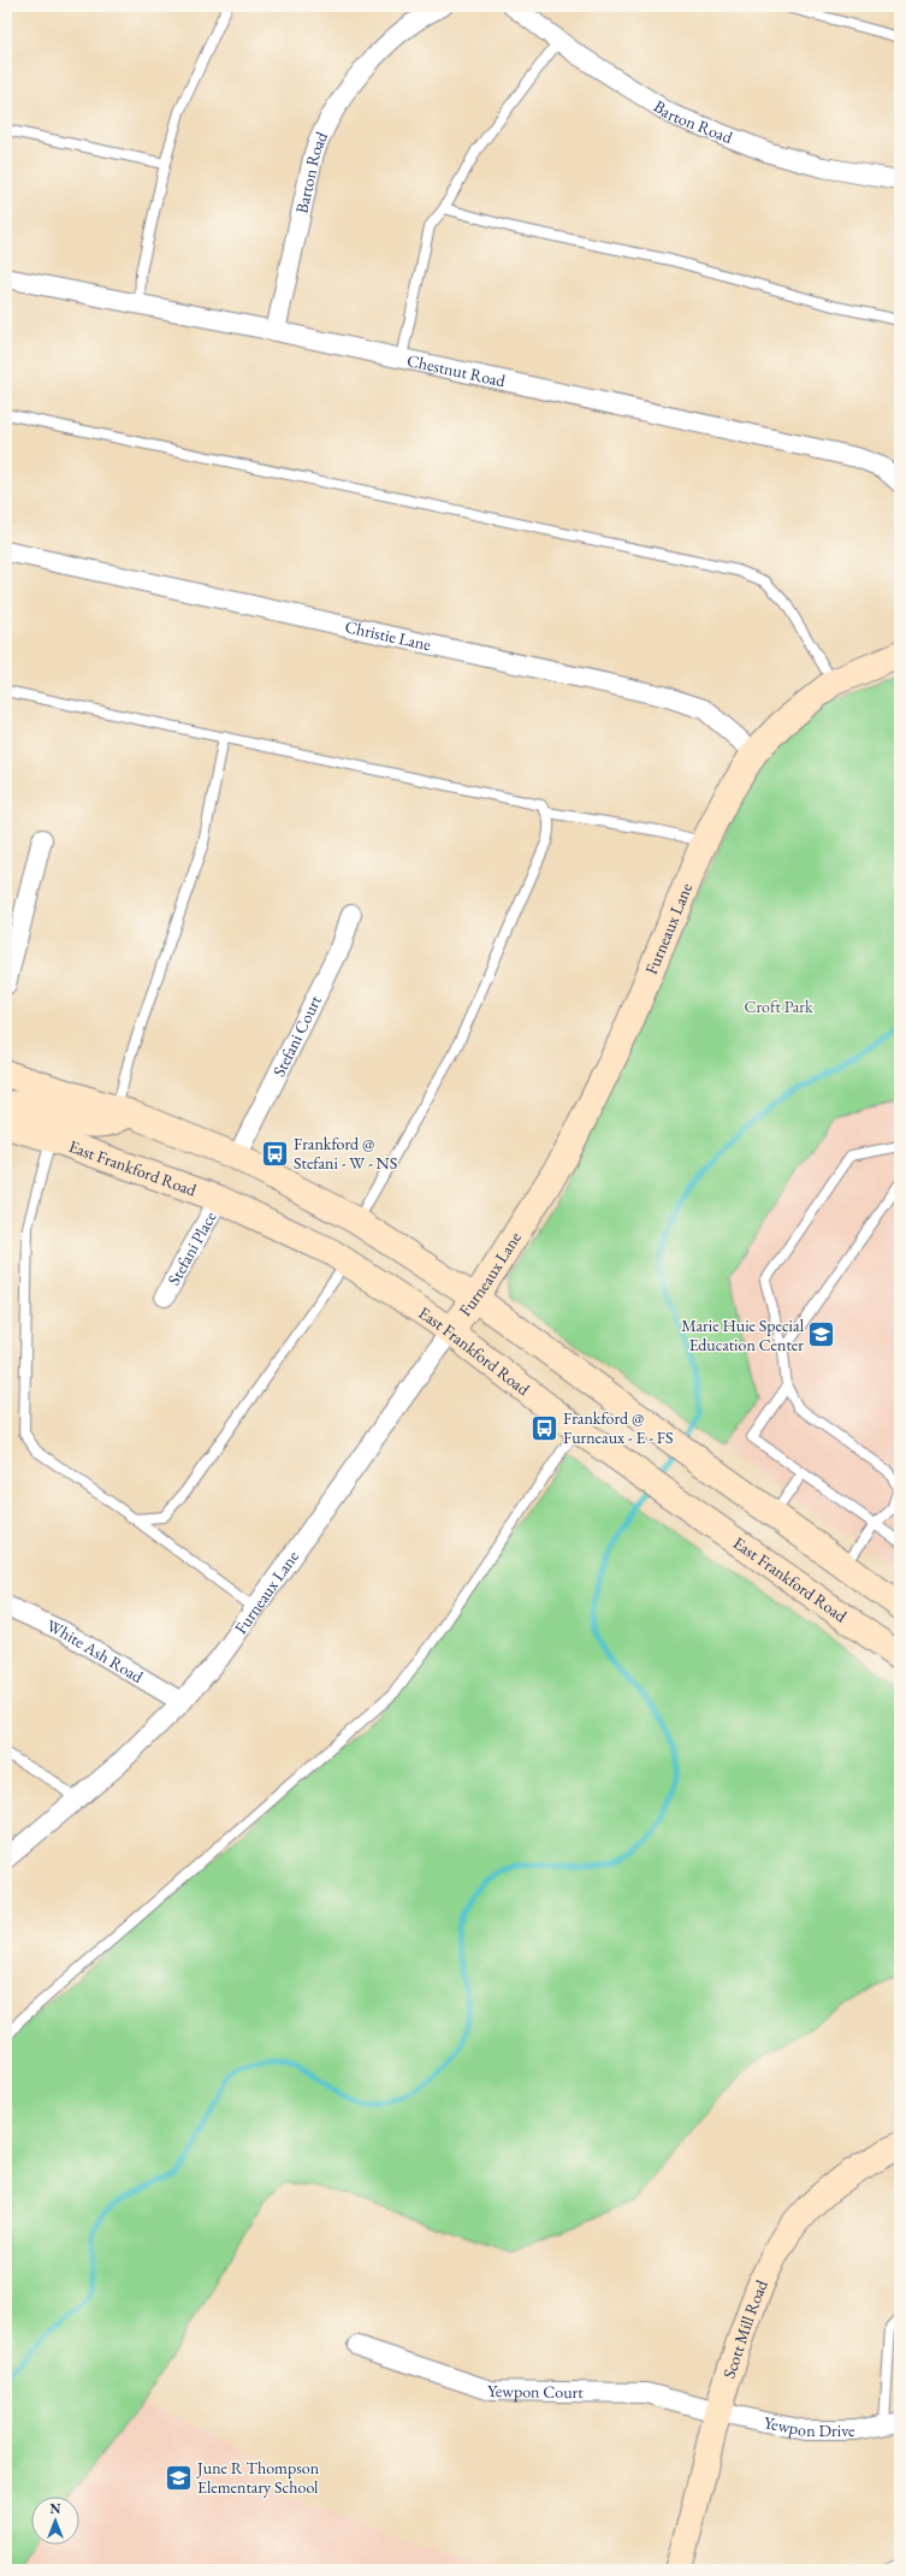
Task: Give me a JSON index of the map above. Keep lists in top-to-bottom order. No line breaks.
{"streets":{"main road":["Furneaux Lane","East Frankford Road","Scott Mill Road"],"street":["Barton Road","Chestnut Road","Christie Lane","Stefani Court","Stefani Place","White Ash Road","Yewpon Court","Yewpon Drive"]},"crossings":[["Barton Road","Chestnut Road"],["Christie Lane","Furneaux Lane"],["Furneaux Lane","East Frankford Road"],["Furneaux Lane","White Ash Road"],["East Frankford Road","Stefani Place"],["Scott Mill Road","Yewpon Court"],["Scott Mill Road","Yewpon Drive"],["Yewpon Court","Yewpon Drive"]],"parks":["Croft Park"],"places":{"bus stop":["Frankford @ Stefani - W - NS","Frankford @ Furneaux - E - FS"],"school or university":["Marie Huie Special Education Center","June R Thompson Elementary School"]},"north":"top"}
